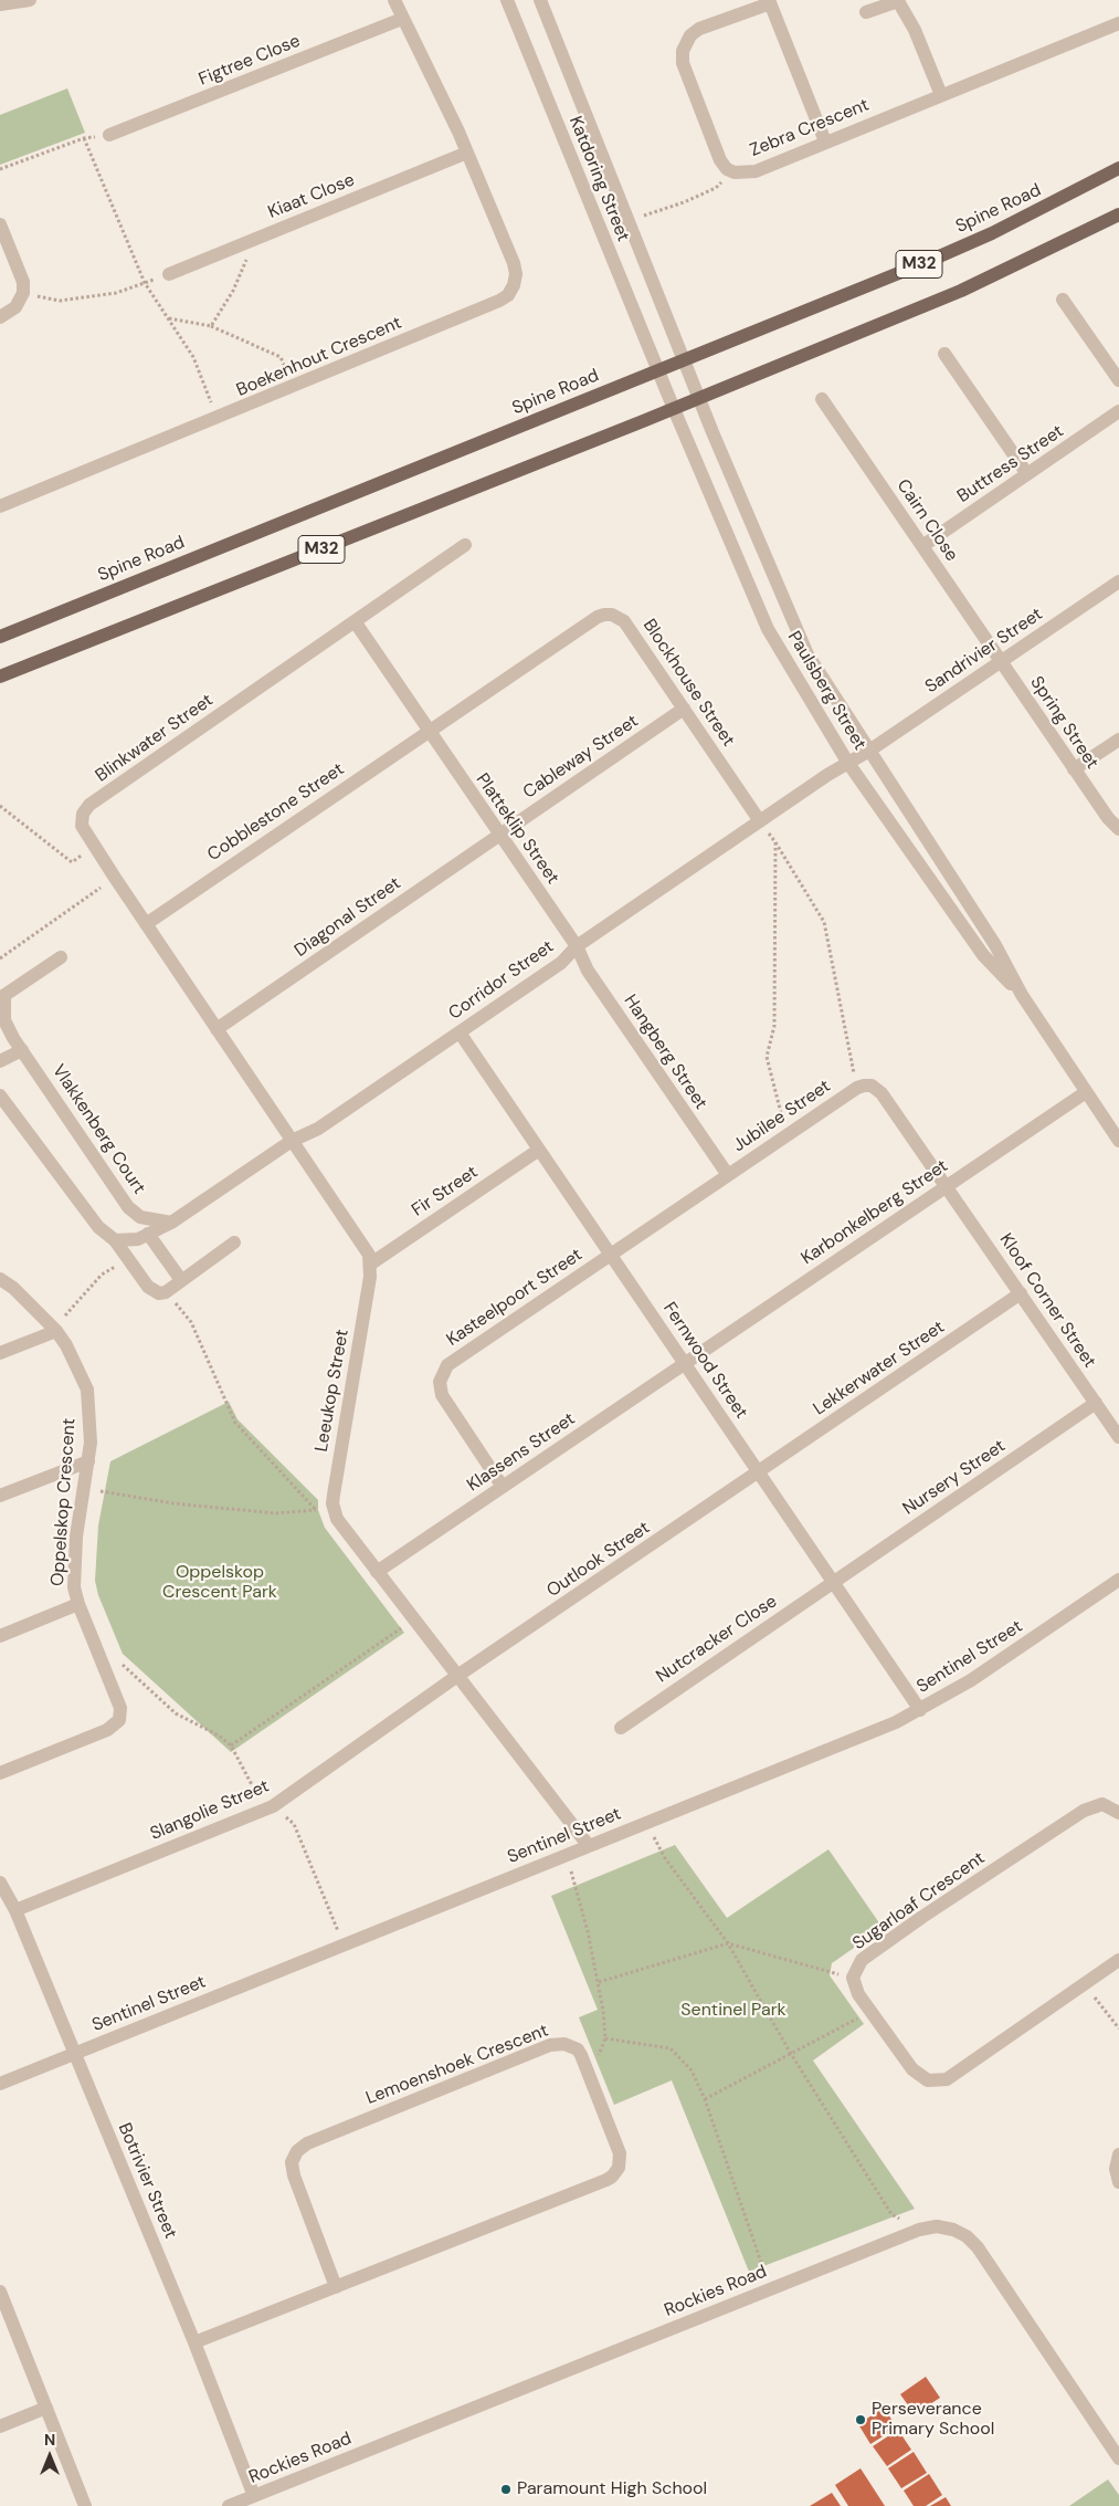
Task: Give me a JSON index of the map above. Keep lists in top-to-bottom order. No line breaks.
{"streets":{"main road":["Spine Road","M32"],"street":["Figtree Close","Zebra Crescent","Katdoring Street","Kiaat Close","Boekenhout Crescent","Buttress Street","Cairn Close","Sandrivier Street","Blockhouse Street","Paulsberg Street","Spring Street","Blinkwater Street","Cableway Street","Cobblestone Street","Platteklip Street","Diagonal Street","Corridor Street","Hangberg Street","Jubilee Street","Vlakkenberg Court","Fir Street","Karbonkelberg Street","Kasteelpoort Street","Kloof Corner Street","Fernwood Street","Lekkerwater Street","Leeukop Street","Klassens Street","Nursery Street","Oppelskop Crescent","Outlook Street","Nutcracker Close","Sentinel Street","Slangolie Street","Sugarloaf Crescent","Lemoenshoek Crescent","Botrivier Street","Rockies Road"]},"crossings":[["Katdoring Street","Spine Road"],["Katdoring Street","Paulsberg Street"],["Kiaat Close","Boekenhout Crescent"],["Spine Road","Paulsberg Street"],["M32","Paulsberg Street"],["Buttress Street","Cairn Close"],["Cairn Close","Sandrivier Street"],["Cairn Close","Spring Street"],["Sandrivier Street","Paulsberg Street"],["Sandrivier Street","Spring Street"],["Sandrivier Street","Corridor Street"],["Blockhouse Street","Cableway Street"],["Blockhouse Street","Cobblestone Street"],["Blockhouse Street","Platteklip Street"],["Blockhouse Street","Corridor Street"],["Paulsberg Street","Corridor Street"],["Paulsberg Street","Karbonkelberg Street"],["Blinkwater Street","Cobblestone Street"],["Cableway Street","Platteklip Street"],["Cableway Street","Diagonal Street"],["Cobblestone Street","Platteklip Street"],["Platteklip Street","Diagonal Street"],["Platteklip Street","Corridor Street"],["Platteklip Street","Hangberg Street"],["Corridor Street","Hangberg Street"],["Corridor Street","Vlakkenberg Court"],["Corridor Street","Fernwood Street"],["Hangberg Street","Jubilee Street"],["Jubilee Street","Karbonkelberg Street"],["Jubilee Street","Kasteelpoort Street"],["Jubilee Street","Kloof Corner Street"],["Jubilee Street","Fernwood Street"],["Fir Street","Fernwood Street"],["Fir Street","Leeukop Street"],["Karbonkelberg Street","Kloof Corner Street"],["Karbonkelberg Street","Fernwood Street"],["Karbonkelberg Street","Klassens Street"],["Kasteelpoort Street","Fernwood Street"],["Kasteelpoort Street","Klassens Street"],["Kloof Corner Street","Lekkerwater Street"],["Kloof Corner Street","Nursery Street"],["Fernwood Street","Lekkerwater Street"],["Fernwood Street","Klassens Street"],["Fernwood Street","Nursery Street"],["Fernwood Street","Outlook Street"],["Fernwood Street","Nutcracker Close"],["Fernwood Street","Sentinel Street"],["Lekkerwater Street","Outlook Street"],["Leeukop Street","Klassens Street"],["Leeukop Street","Outlook Street"],["Leeukop Street","Sentinel Street"],["Leeukop Street","Slangolie Street"],["Nursery Street","Nutcracker Close"],["Outlook Street","Slangolie Street"],["Sentinel Street","Botrivier Street"],["Slangolie Street","Botrivier Street"],["Lemoenshoek Crescent","Botrivier Street"],["Botrivier Street","Rockies Road"]],"parks":["Oppelskop Crescent Park","Sentinel Park"],"places":["Perseverance Primary School","Paramount High School"],"north":"top"}
